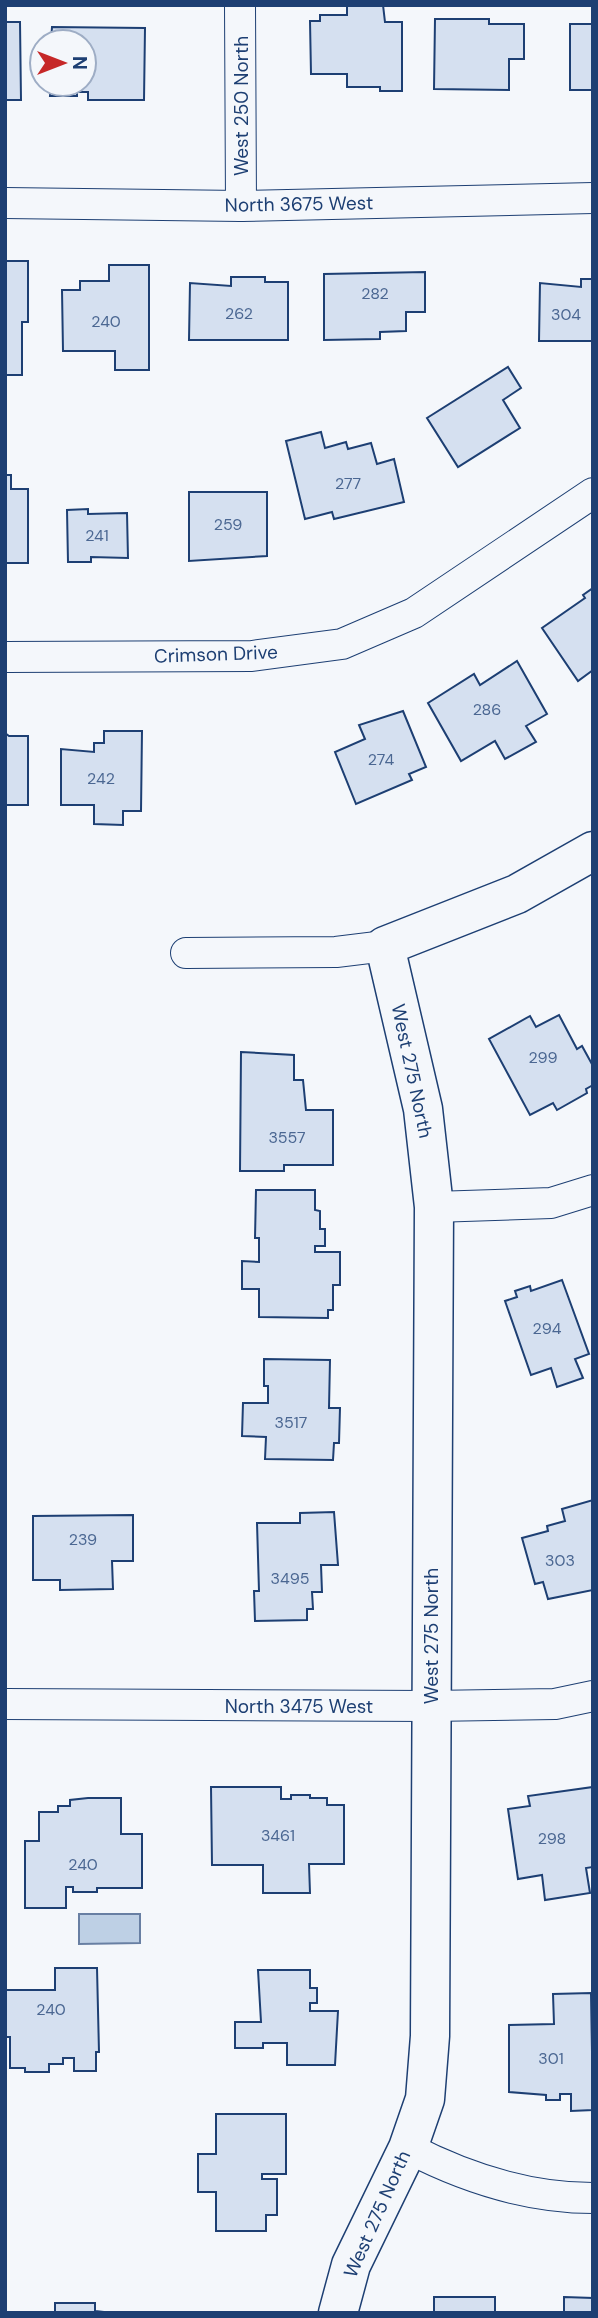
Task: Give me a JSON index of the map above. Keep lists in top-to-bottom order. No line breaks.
{"streets":{"street":["West 250 North","North 3675 West","Crimson Drive","West 275 North","North 3475 West"]},"crossings":[["West 250 North","North 3675 West"],["West 275 North","North 3475 West"]],"house_numbers":["282","262","304","240","277","259","241","286","274","242","299","3557","294","3517","239","303","3495","3461","298","240","240","301"],"north":"right"}
